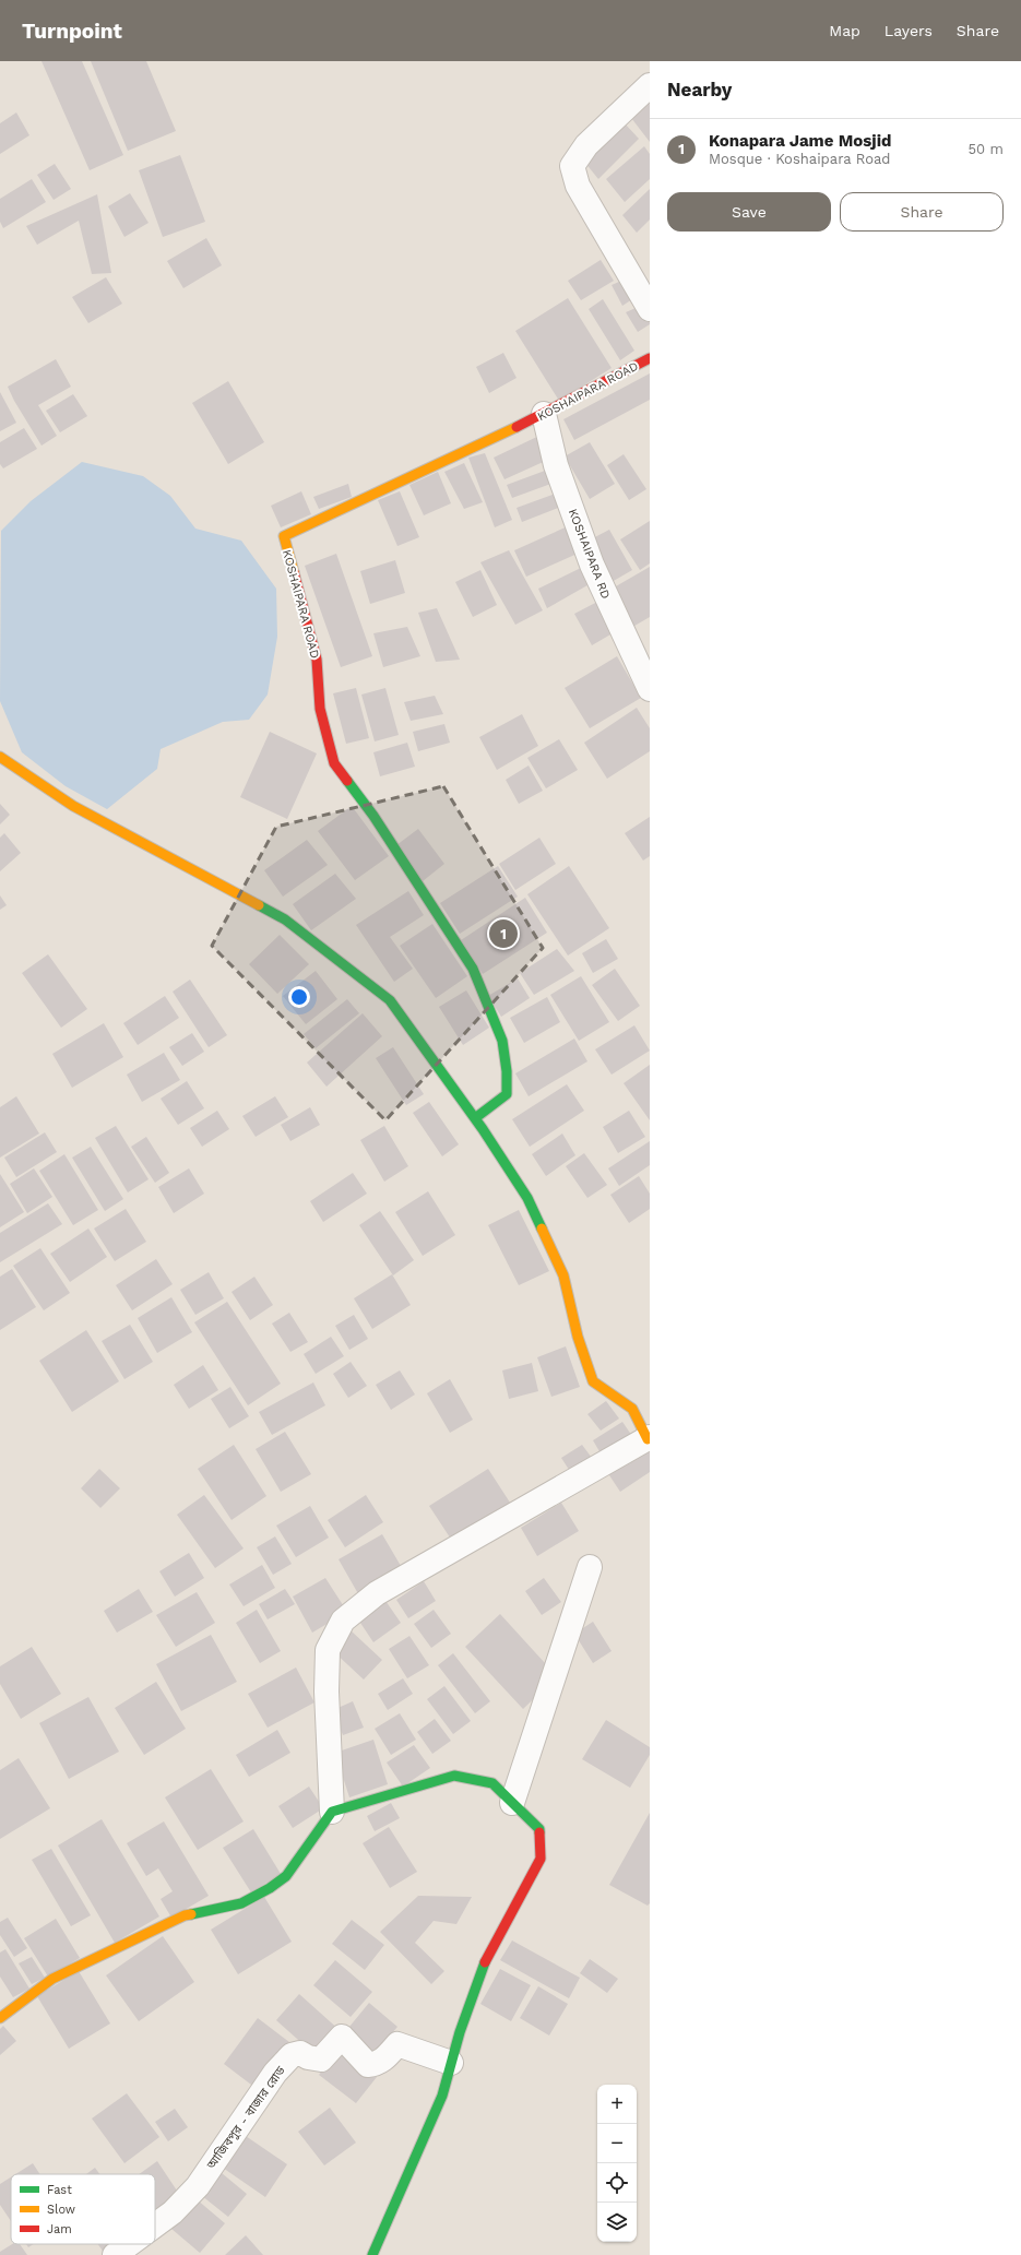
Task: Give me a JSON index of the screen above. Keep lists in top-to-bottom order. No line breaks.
{"streets":{"street":["KOSHAIPARA ROAD","KOSHAIPARA RD","আজিবপুর - বাজার রোড"]},"crossings":[["KOSHAIPARA ROAD","KOSHAIPARA RD"]],"legend":["Fast","Slow","Jam"],"page":{"header":"Turnpoint","nav":["Map","Layers","Share"],"heading":"Nearby","list":[{"mark":"1","name":"Konapara Jame Mosjid","note":"Mosque · Koshaipara Road","value":"50 m"}],"buttons":["Save","Share"],"pins":"1","map_buttons":["+","−"]}}
